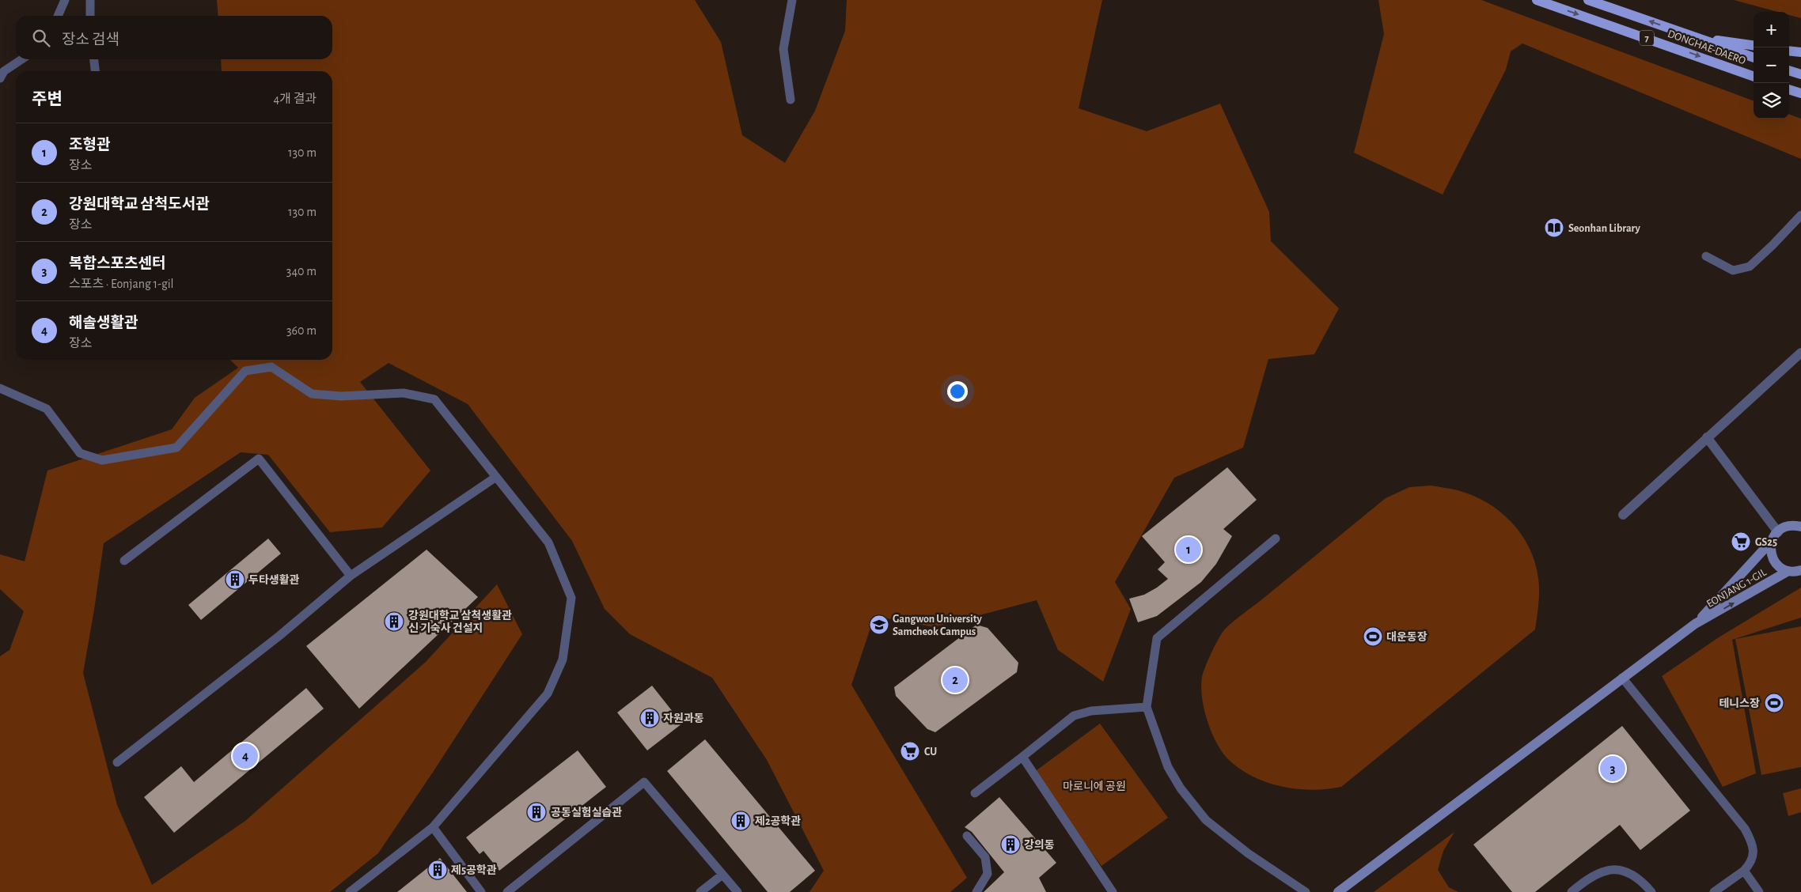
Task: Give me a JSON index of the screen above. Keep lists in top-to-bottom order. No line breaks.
{"streets":{"main road":["7","DONGHAE-DAERO"],"street":["EONJANG 1-GIL"]},"parks":["마로니에 공원"],"places":{"library":["Seonhan Library"],"supermarket":["GS25","CU"],"building":["두타생활관","강원대학교 삼척생활관 신 기숙사 건설지","자원과동","공동실험실습관","제2공학관","강의동","제5공학관"],"school or university":["Gangwon University Samcheok Campus"],"sports":["대운동장","테니스장"]},"page":{"map_buttons":["+","−"],"search":"장소 검색","heading":["주변","4개 결과"],"list":[{"mark":"1","name":"조형관","note":"장소","value":"130 m"},{"mark":"2","name":"강원대학교 삼척도서관","note":"장소","value":"130 m"},{"mark":"3","name":"복합스포츠센터","note":"스포츠 · Eonjang 1-gil","value":"340 m"},{"mark":"4","name":"해솔생활관","note":"장소","value":"360 m"}],"pins":["1","2","4","3"]}}
